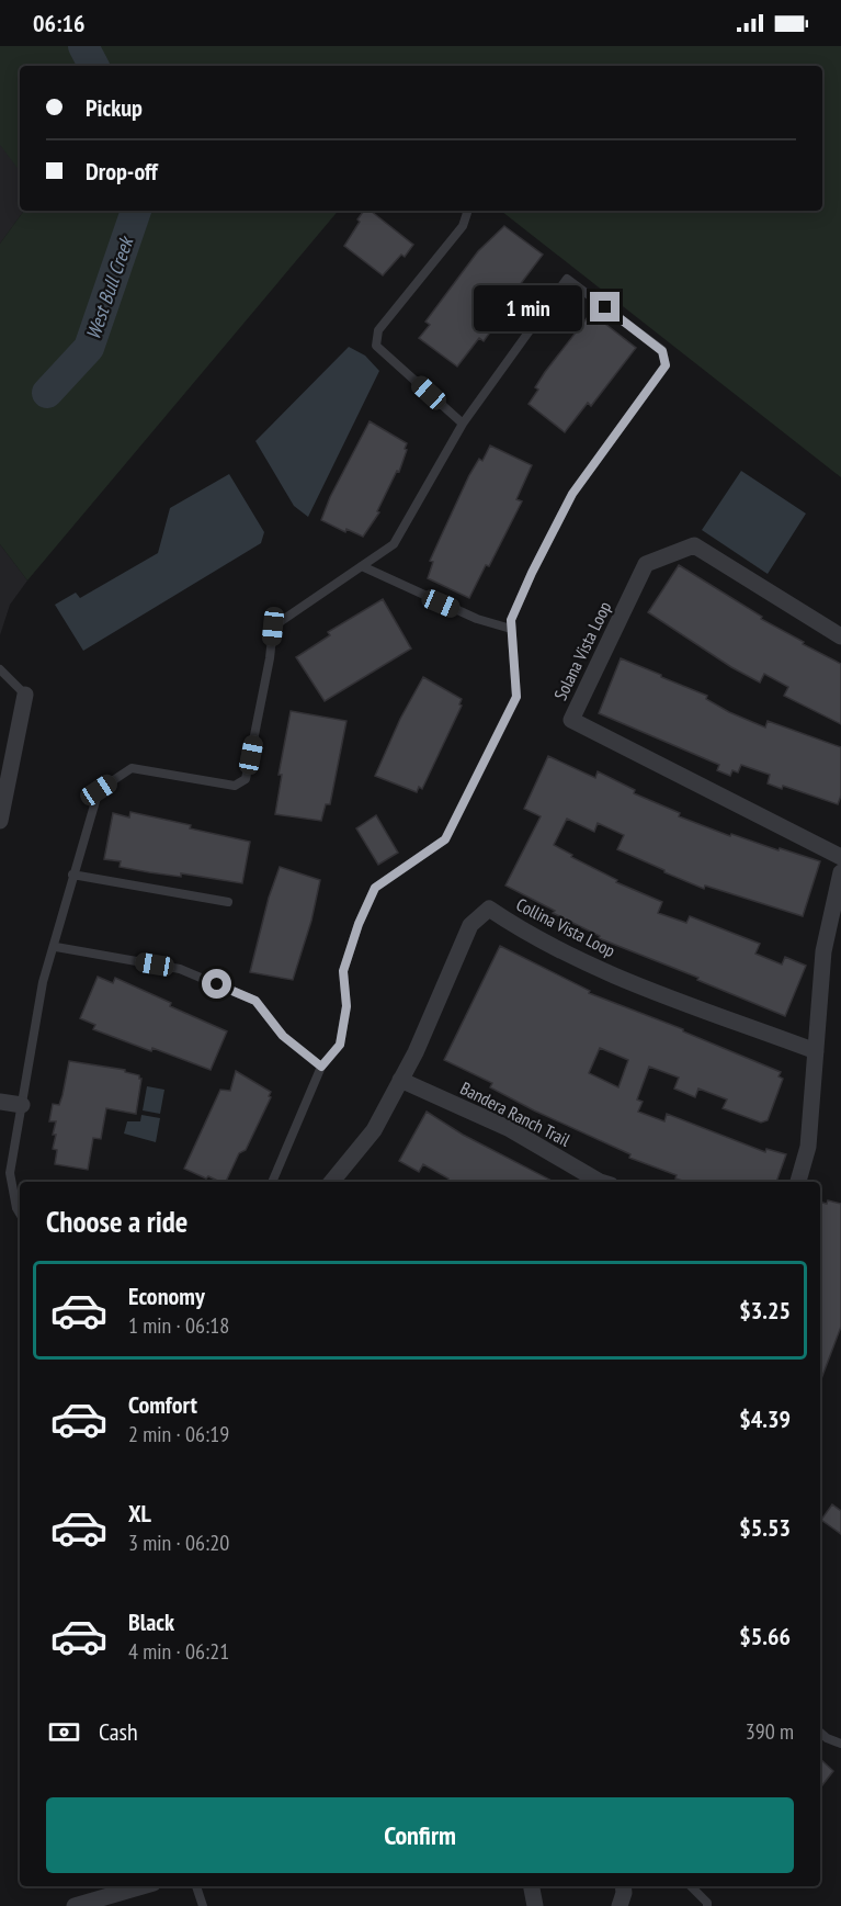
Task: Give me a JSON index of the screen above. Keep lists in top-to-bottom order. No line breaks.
{"streets":{"street":["Solana Vista Loop","Collina Vista Loop","Bandera Ranch Trail"]},"crossings":[["Collina Vista Loop","Bandera Ranch Trail"]],"water":["West Bull Creek"],"page":{"status":"06:16","banner":["Pickup","Drop-off"],"bubble":"1 min","heading":"Choose a ride","list":[{"name":"Economy","note":"1 min · 06:18","value":"$3.25"},{"name":"Comfort","note":"2 min · 06:19","value":"$4.39"},{"name":"XL","note":"3 min · 06:20","value":"$5.53"},{"name":"Black","note":"4 min · 06:21","value":"$5.66"}],"pay":["Cash","390 m"],"buttons":"Confirm"}}
